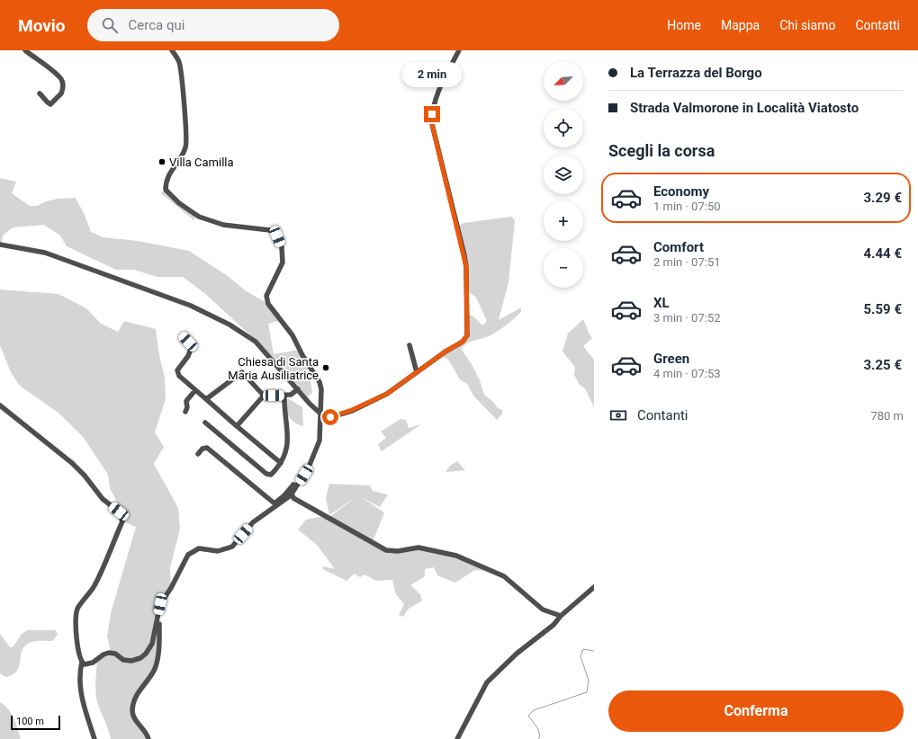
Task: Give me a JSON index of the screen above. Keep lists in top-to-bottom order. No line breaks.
{"places":["Villa Camilla","Chiesa di Santa Maria Ausiliatrice"],"scale_bar":"100 m","north":"bottom left","page":{"header":"Movio","search":"Cerca qui","nav":["Home","Mappa","Chi siamo","Contatti"],"banner":["La Terrazza del Borgo","Strada Valmorone in Località Viatosto"],"map_buttons":["+","−"],"bubble":"2 min","heading":"Scegli la corsa","list":[{"name":"Economy","note":"1 min · 07:50","value":"3.29 €"},{"name":"Comfort","note":"2 min · 07:51","value":"4.44 €"},{"name":"XL","note":"3 min · 07:52","value":"5.59 €"},{"name":"Green","note":"4 min · 07:53","value":"3.25 €"}],"pay":["Contanti","780 m"],"buttons":"Conferma","scale":"100 m"}}
